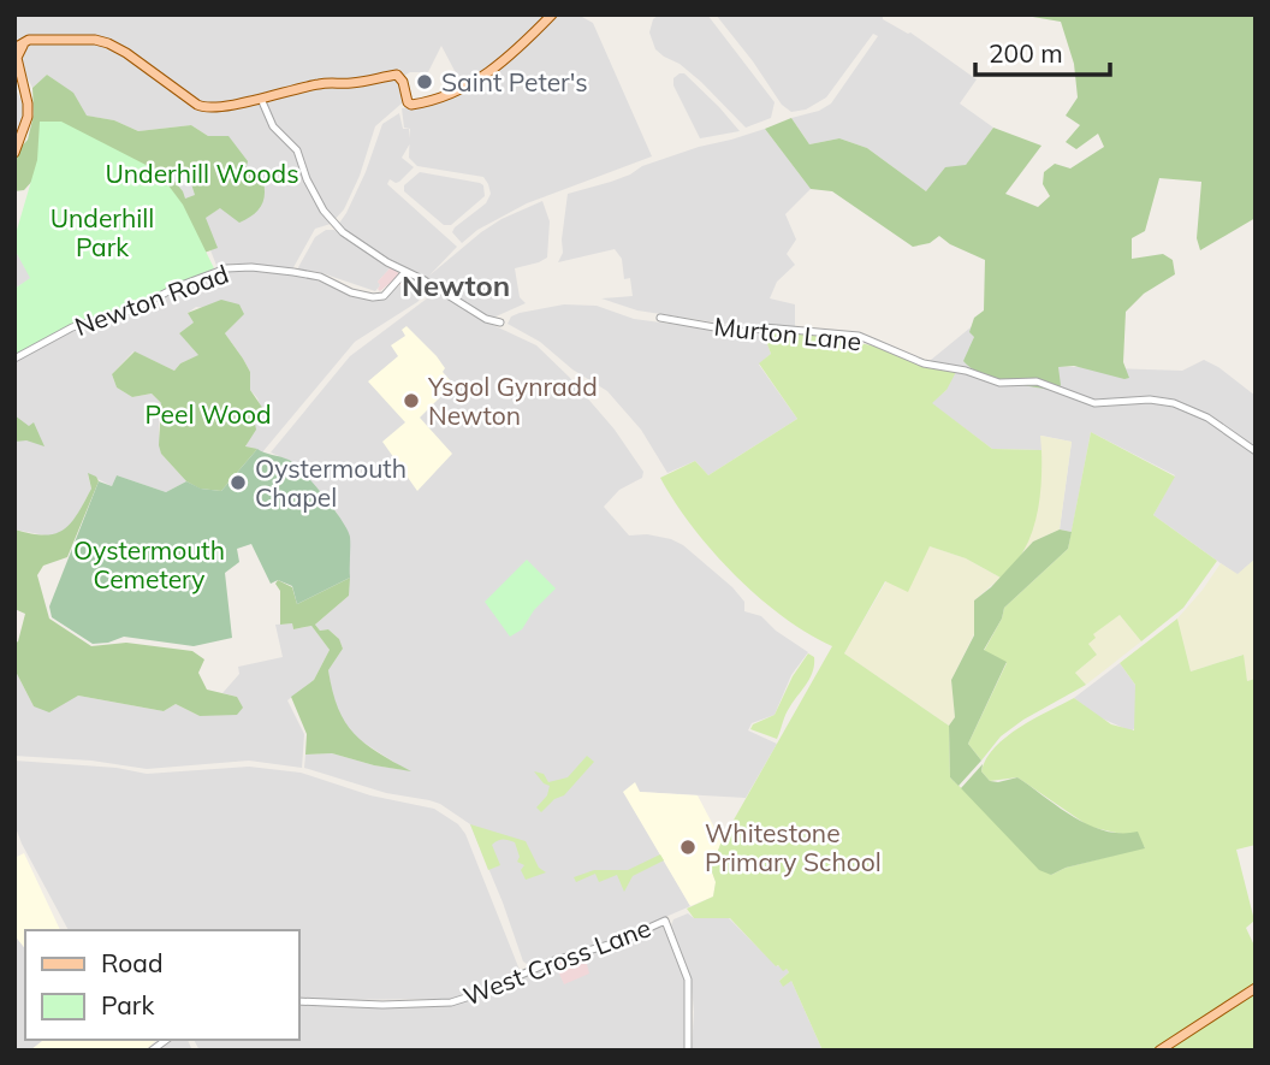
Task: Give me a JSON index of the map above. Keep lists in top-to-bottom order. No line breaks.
{"streets":{"street":["Newton Road","Murton Lane","West Cross Lane"]},"districts":["Newton"],"parks":["Underhill Woods","Underhill Park","Peel Wood","Oystermouth Cemetery"],"places":["Saint Peter's","Ysgol Gynradd Newton","Oystermouth Chapel","Whitestone Primary School"],"legend":["Road","Park"],"scale_bar":"200 m"}
